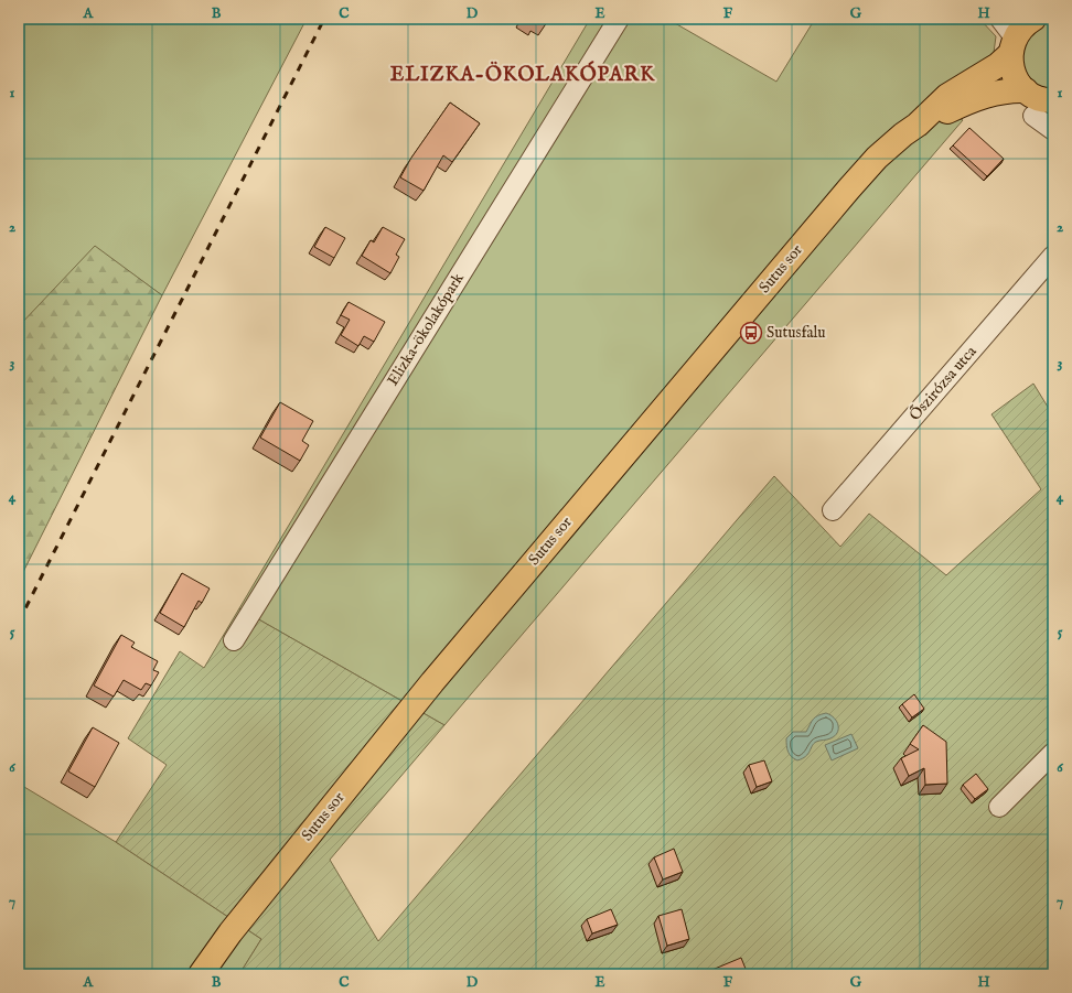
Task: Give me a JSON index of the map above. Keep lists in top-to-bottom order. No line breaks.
{"streets":{"main road":["Sutus sor"],"street":["Elizka-ökolakópark","Őszirózsa utca"]},"districts":["ELIZKA-ÖKOLAKÓPARK"],"places":{"bus stop":["Sutusfalu"]},"grid":{"columns":["A","B","C","D","E","F","G","H"],"rows":["1","2","3","4","5","6","7"]}}
